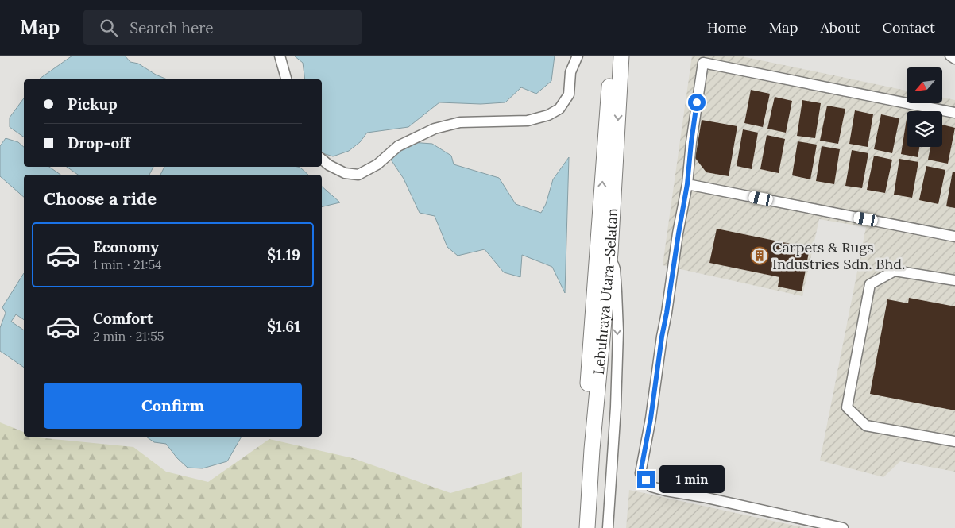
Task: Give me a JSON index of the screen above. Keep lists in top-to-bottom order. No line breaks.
{"streets":{"highway":["Lebuhraya Utara–Selatan"]},"places":{"building":["Carpets & Rugs Industries Sdn. Bhd."]},"north":"bottom left","page":{"header":"Map","search":"Search here","nav":["Home","Map","About","Contact"],"banner":["Pickup","Drop-off"],"heading":"Choose a ride","list":[{"name":"Economy","note":"1 min · 21:54","value":"$1.19"},{"name":"Comfort","note":"2 min · 21:55","value":"$1.61"}],"buttons":"Confirm","bubble":"1 min"}}
